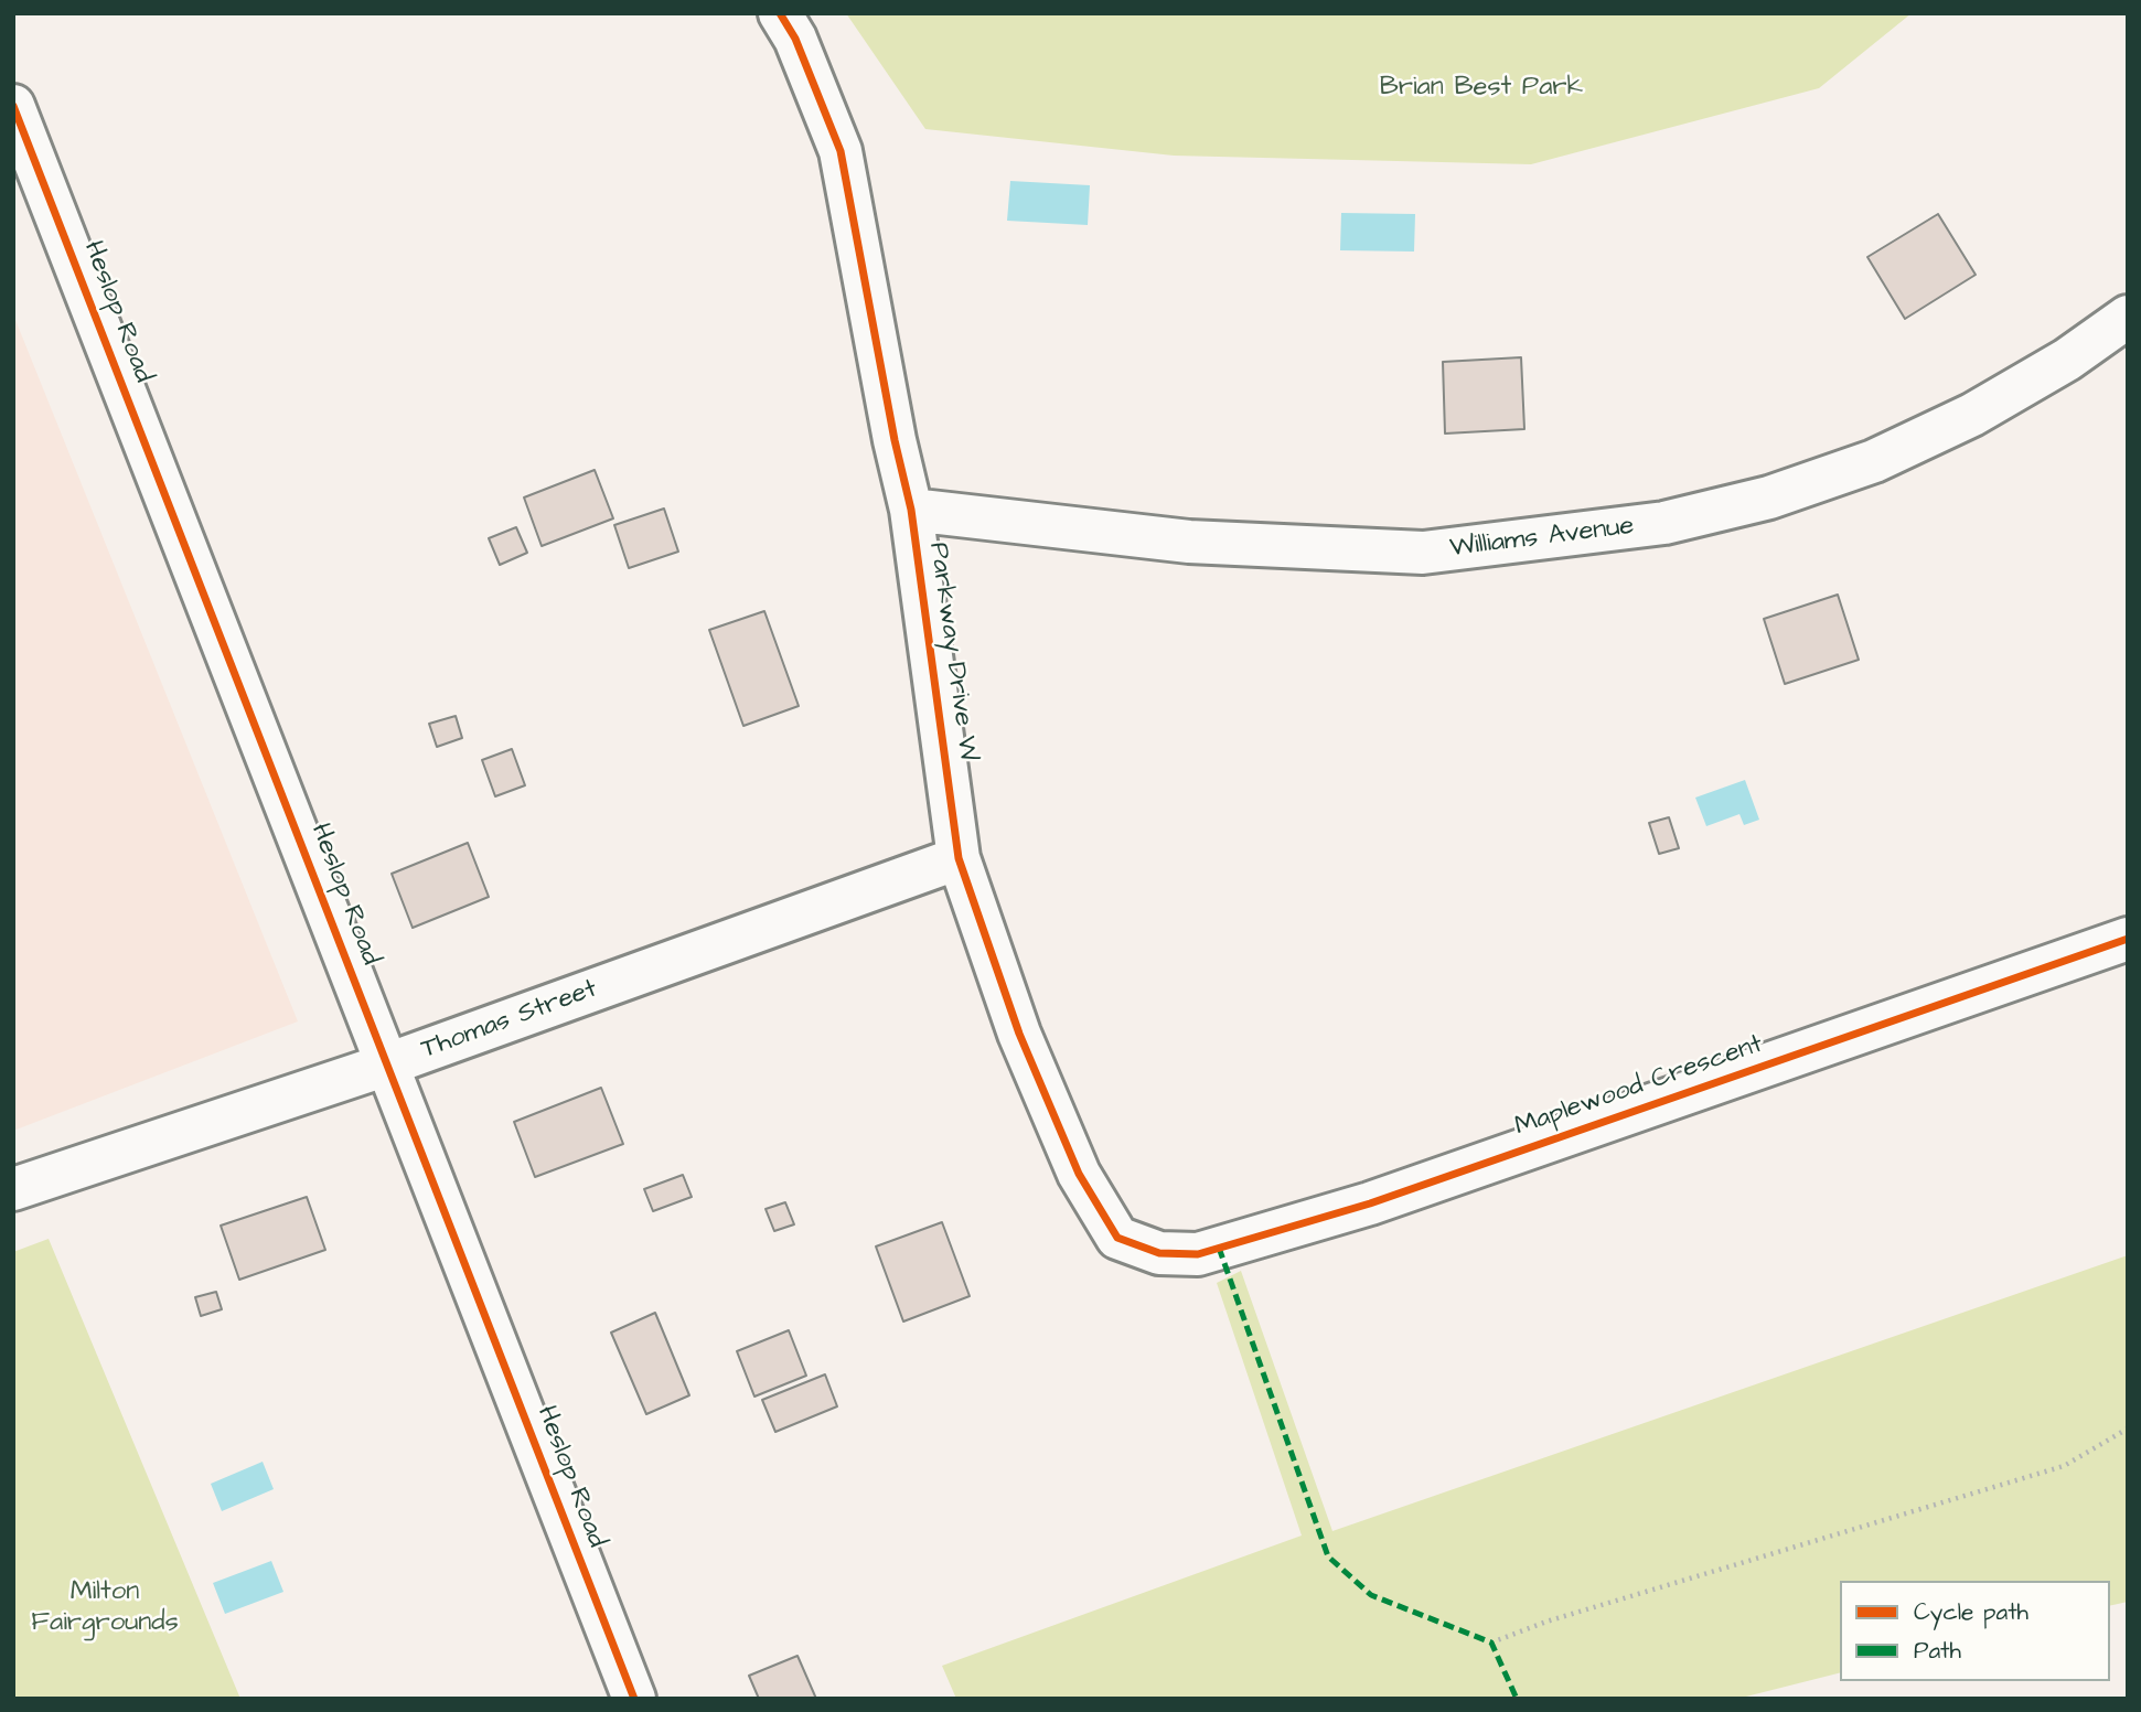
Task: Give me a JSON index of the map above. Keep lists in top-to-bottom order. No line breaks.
{"streets":{"street":["Heslop Road","Williams Avenue","Parkway Drive W","Thomas Street","Maplewood Crescent"]},"crossings":[["Heslop Road","Thomas Street"],["Williams Avenue","Parkway Drive W"],["Parkway Drive W","Thomas Street"],["Parkway Drive W","Maplewood Crescent"]],"parks":["Brian Best Park","Milton Fairgrounds"],"legend":["Cycle path","Path"]}
